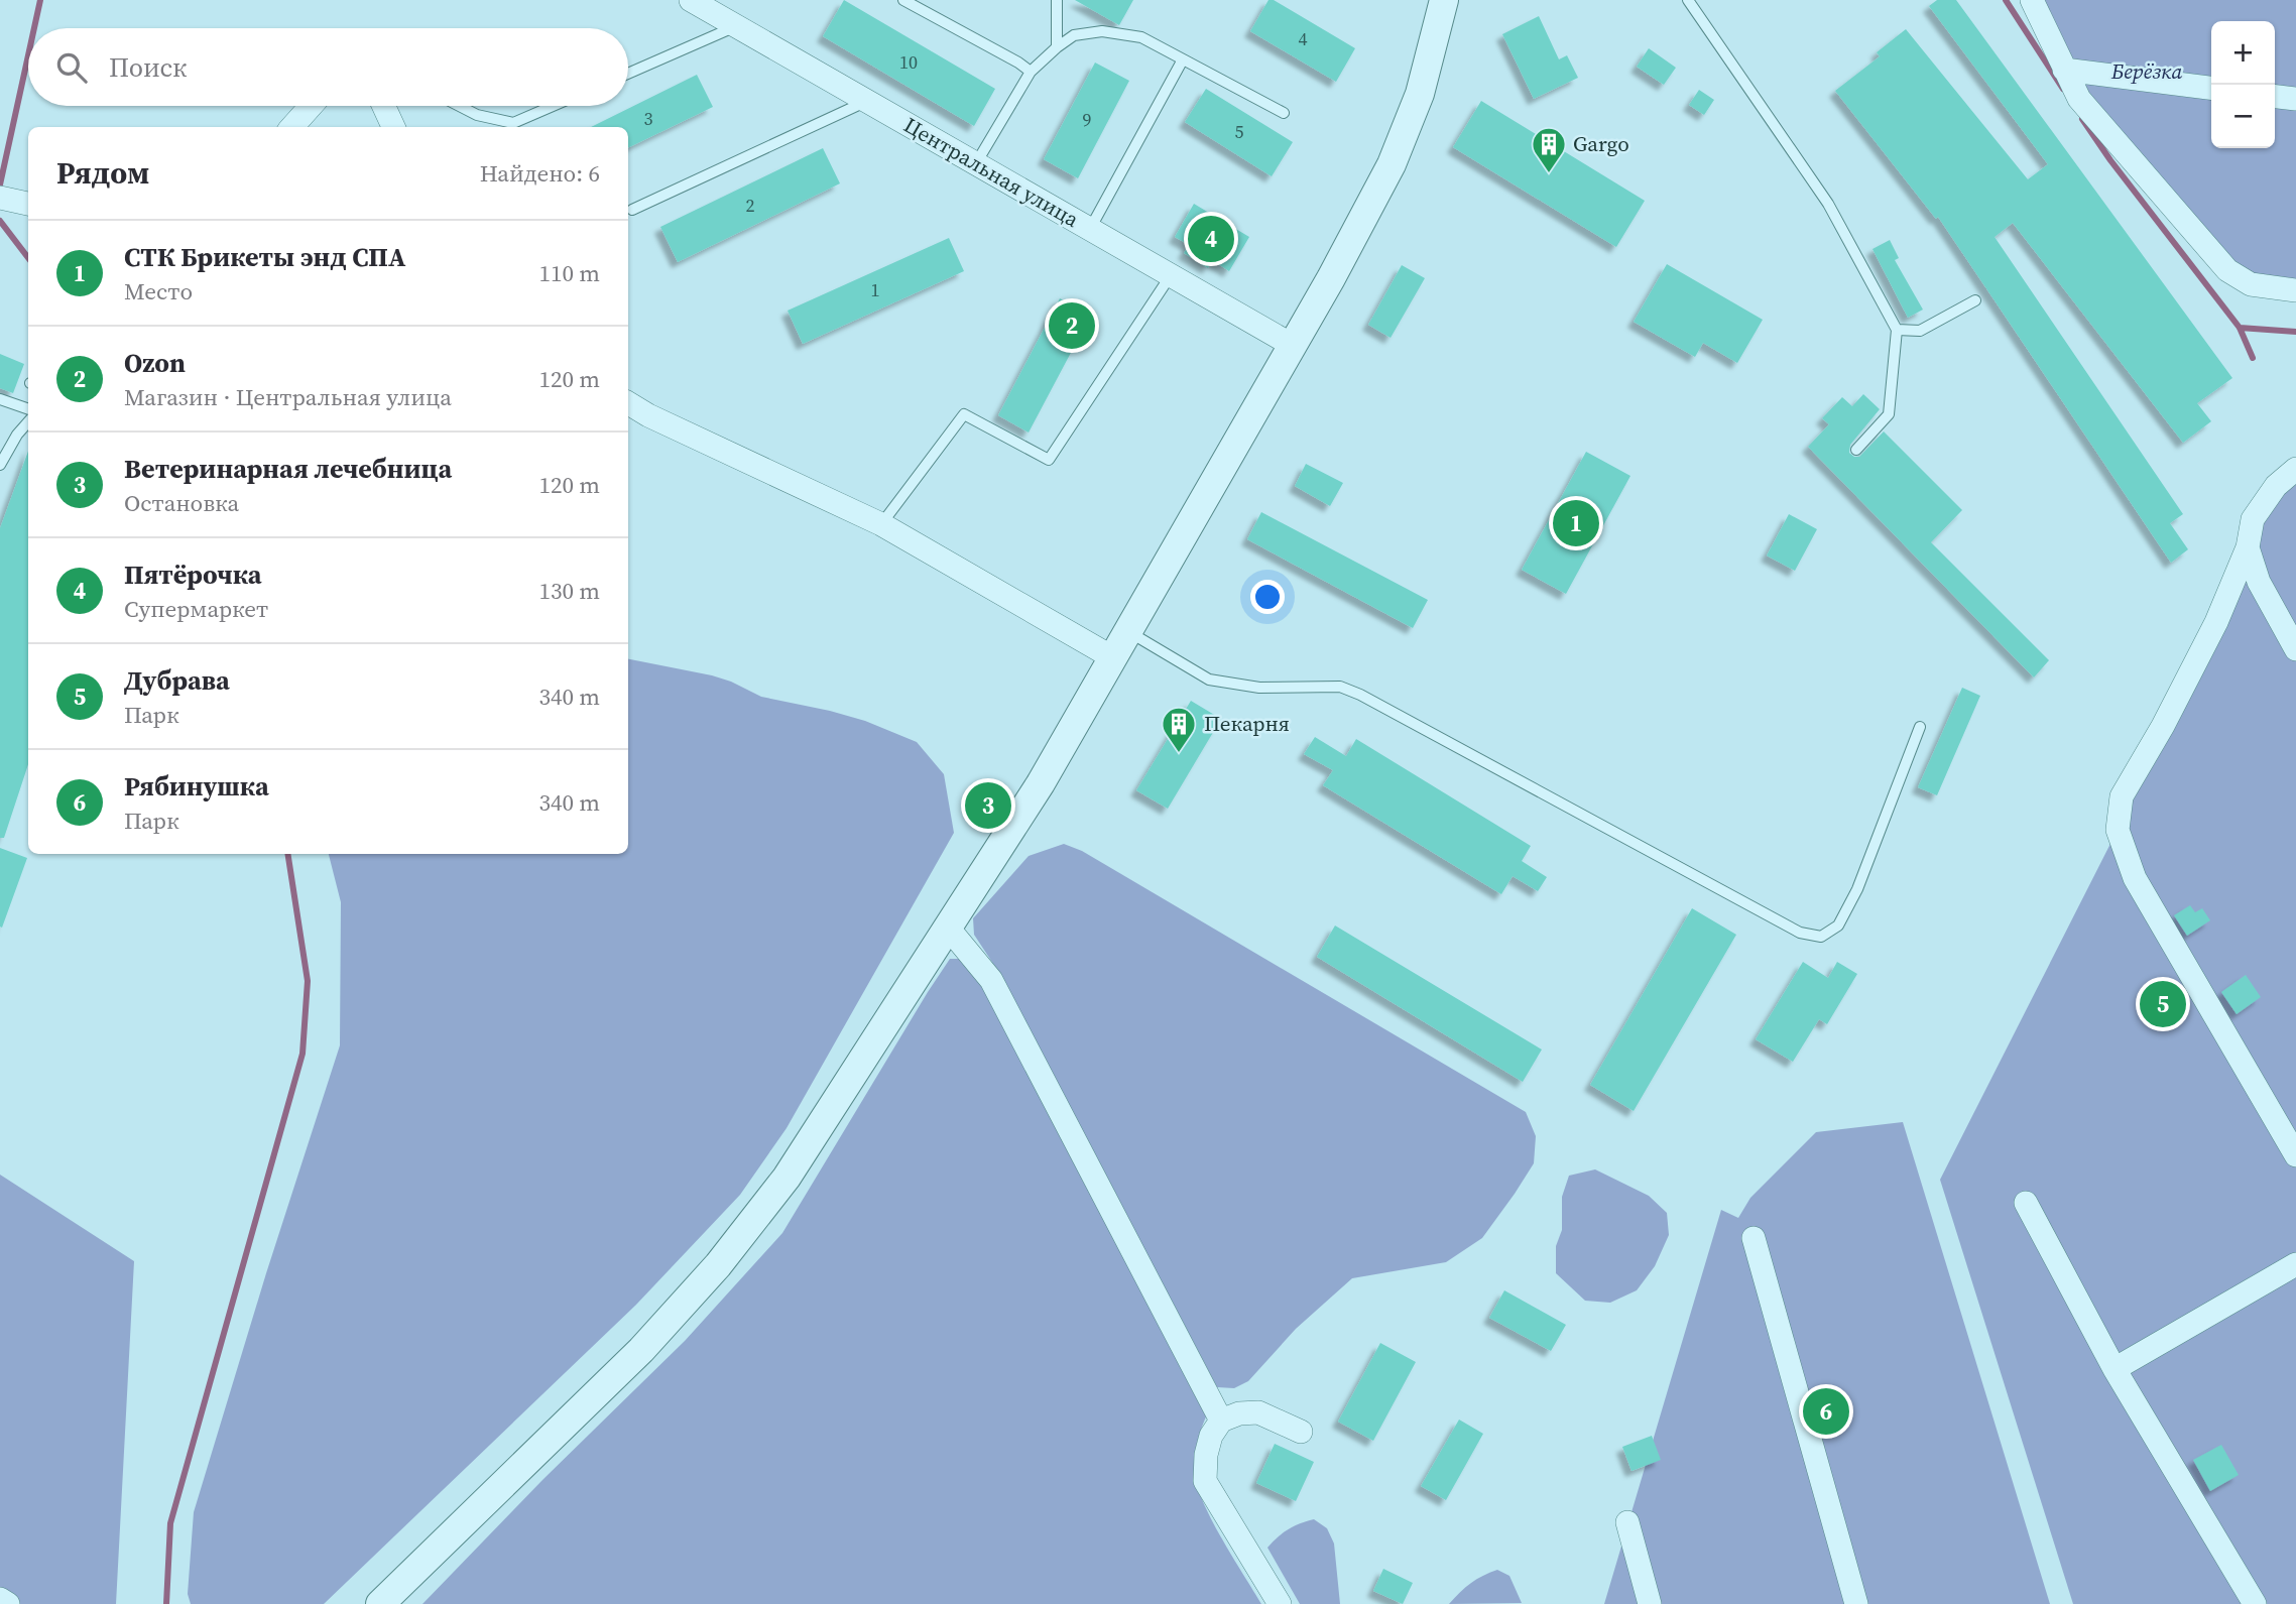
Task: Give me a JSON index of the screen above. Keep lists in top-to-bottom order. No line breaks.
{"streets":{"street":["Центральная улица"]},"parks":["Берёзка"],"places":{"building":["Gargo","Пекарня"]},"house_numbers":["4","10","3","9","5","2","1"],"page":{"map_buttons":["+","−"],"search":"Поиск","heading":["Рядом","Найдено: 6"],"pins":["4","2","1","3","5","6"],"list":[{"mark":"1","name":"СТК Брикеты энд СПА","note":"Место","value":"110 m"},{"mark":"2","name":"Ozon","note":"Магазин · Центральная улица","value":"120 m"},{"mark":"3","name":"Ветеринарная лечебница","note":"Остановка","value":"120 m"},{"mark":"4","name":"Пятёрочка","note":"Супермаркет","value":"130 m"},{"mark":"5","name":"Дубрава","note":"Парк","value":"340 m"},{"mark":"6","name":"Рябинушка","note":"Парк","value":"340 m"}]}}
